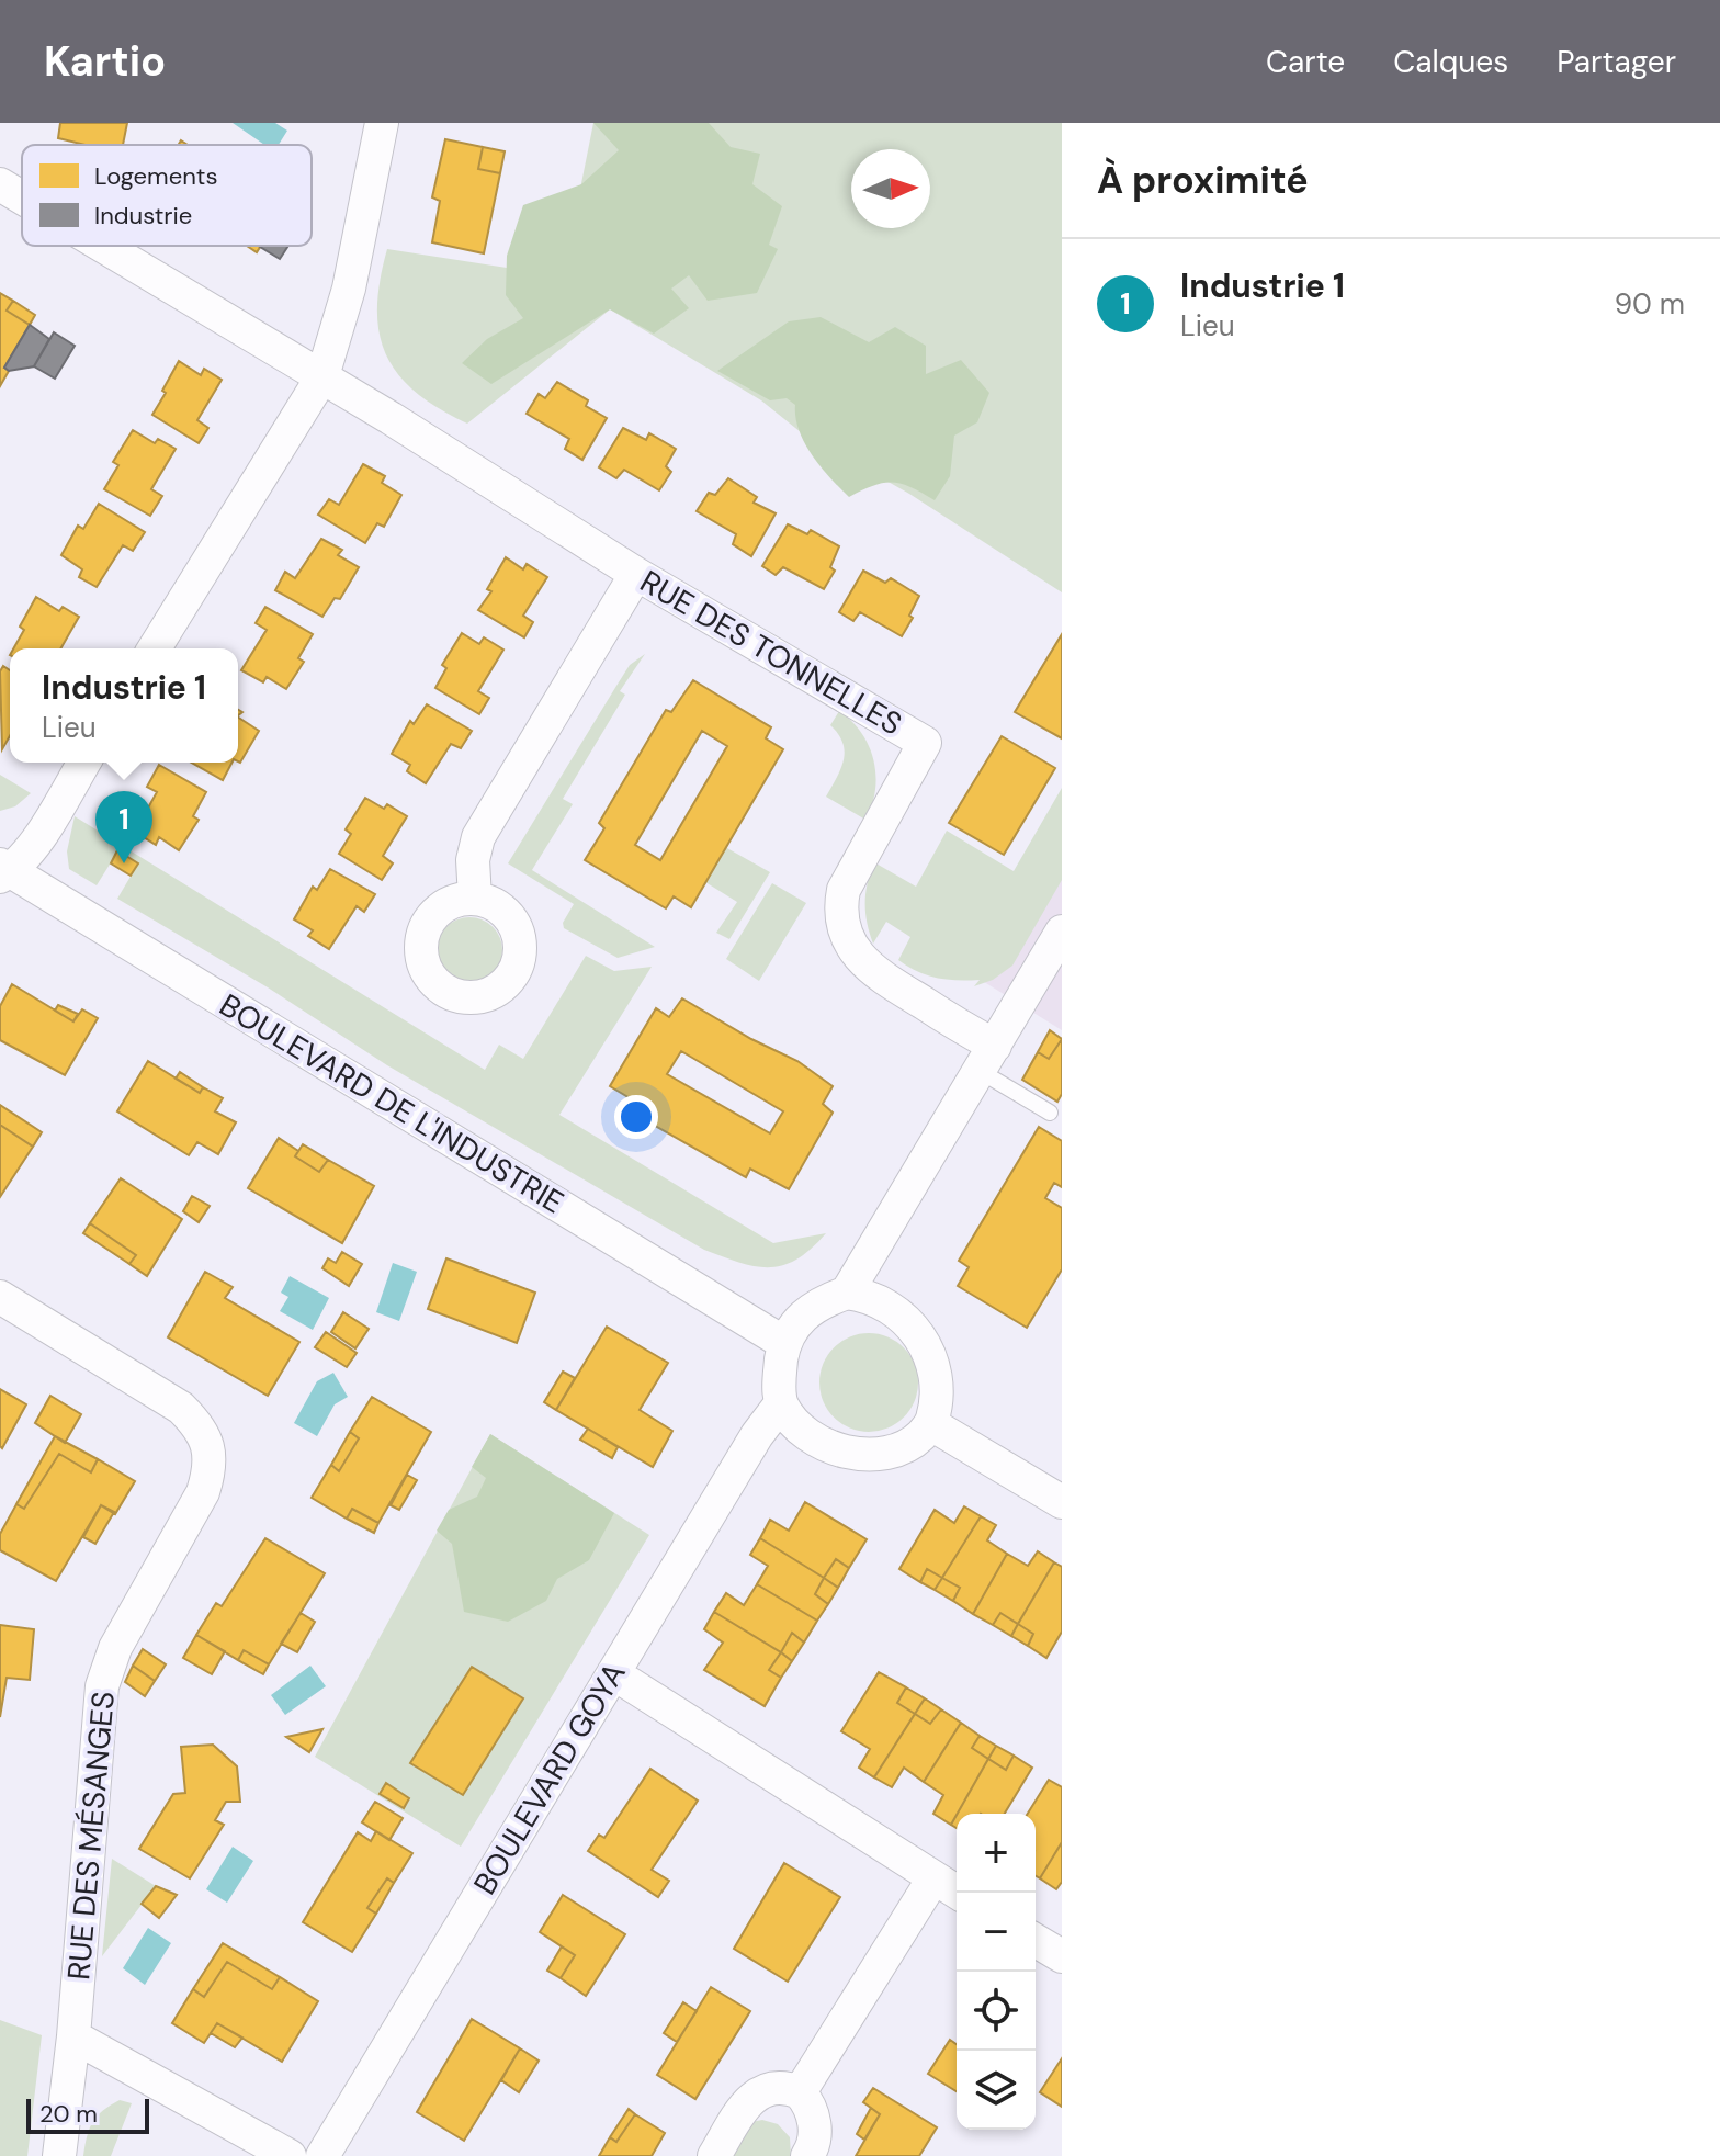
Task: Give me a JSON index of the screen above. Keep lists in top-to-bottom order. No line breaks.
{"streets":{"street":["RUE DES TONNELLES","BOULEVARD DE L'INDUSTRIE","BOULEVARD GOYA","RUE DES MÉSANGES"]},"crossings":[["BOULEVARD DE L'INDUSTRIE","BOULEVARD GOYA"]],"legend":["Logements","Industrie"],"scale_bar":"20 m","north":"right","page":{"header":"Kartio","nav":["Carte","Calques","Partager"],"heading":"À proximité","list":[{"mark":"1","name":"Industrie 1","note":"Lieu","value":"90 m"}],"popup":["Industrie 1","Lieu"],"pins":"1","map_buttons":["+","−"],"scale":"20 m"}}
